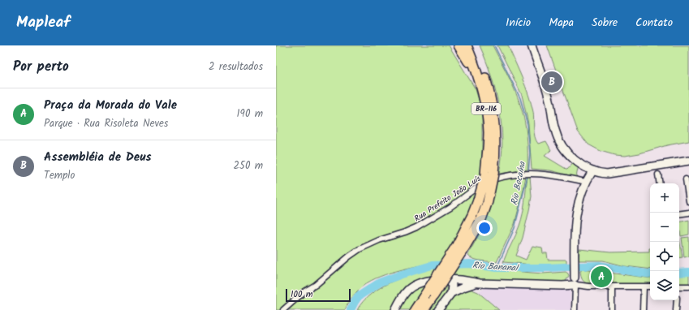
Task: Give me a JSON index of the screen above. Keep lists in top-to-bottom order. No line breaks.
{"streets":{"highway":["BR-116"],"street":["Rua Prefeito João Luís"]},"water":["Rio Bocaína","Rio Bananal"],"scale_bar":"100 m","page":{"header":"Mapleaf","nav":["Início","Mapa","Sobre","Contato"],"heading":["Por perto","2 resultados"],"pins":["B","A"],"list":[{"mark":"A","name":"Praça da Morada do Vale","note":"Parque · Rua Risoleta Neves","value":"190 m"},{"mark":"B","name":"Assembléia de Deus","note":"Templo","value":"250 m"}],"map_buttons":["+","−"],"scale":"100 m"}}
